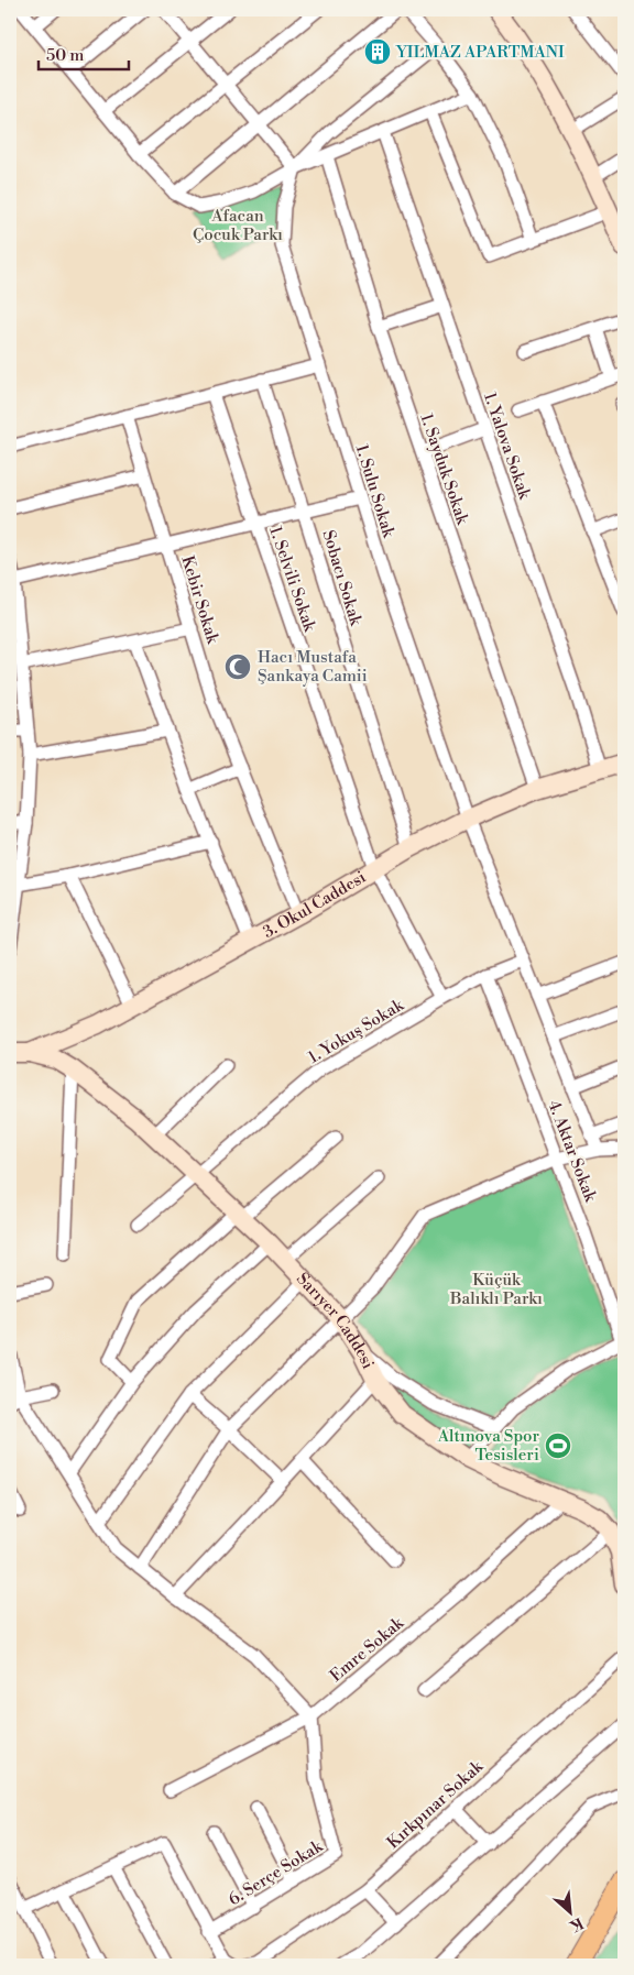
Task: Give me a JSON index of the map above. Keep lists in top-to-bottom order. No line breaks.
{"streets":{"main road":["3. Okul Caddesi","Sarıyer Caddesi"],"street":["1. Yalova Sokak","1. Sayduk Sokak","1. Sulu Sokak","Sobacı Sokak","1. Selvili Sokak","Kebir Sokak","1. Yokuş Sokak","4. Aktar Sokak","Emre Sokak","Kırkpınar Sokak","6. Serçe Sokak"]},"crossings":[["1. Yalova Sokak","3. Okul Caddesi"],["1. Sayduk Sokak","3. Okul Caddesi"],["1. Sulu Sokak","3. Okul Caddesi"],["1. Sulu Sokak","1. Yokuş Sokak"],["Sobacı Sokak","3. Okul Caddesi"],["1. Selvili Sokak","3. Okul Caddesi"],["1. Selvili Sokak","1. Yokuş Sokak"],["Kebir Sokak","3. Okul Caddesi"],["3. Okul Caddesi","Sarıyer Caddesi"],["1. Yokuş Sokak","4. Aktar Sokak"],["1. Yokuş Sokak","Sarıyer Caddesi"],["Sarıyer Caddesi","Emre Sokak"],["Emre Sokak","6. Serçe Sokak"]],"parks":["Afacan Çocuk Parkı","Küçük Balıklı Parkı"],"places":{"building":["YILMAZ APARTMANI"],"mosque":["Hacı Mustafa Şankaya Camii"],"sports":["Altınova Spor Tesisleri"]},"scale_bar":"50 m","north":"bottom right"}
